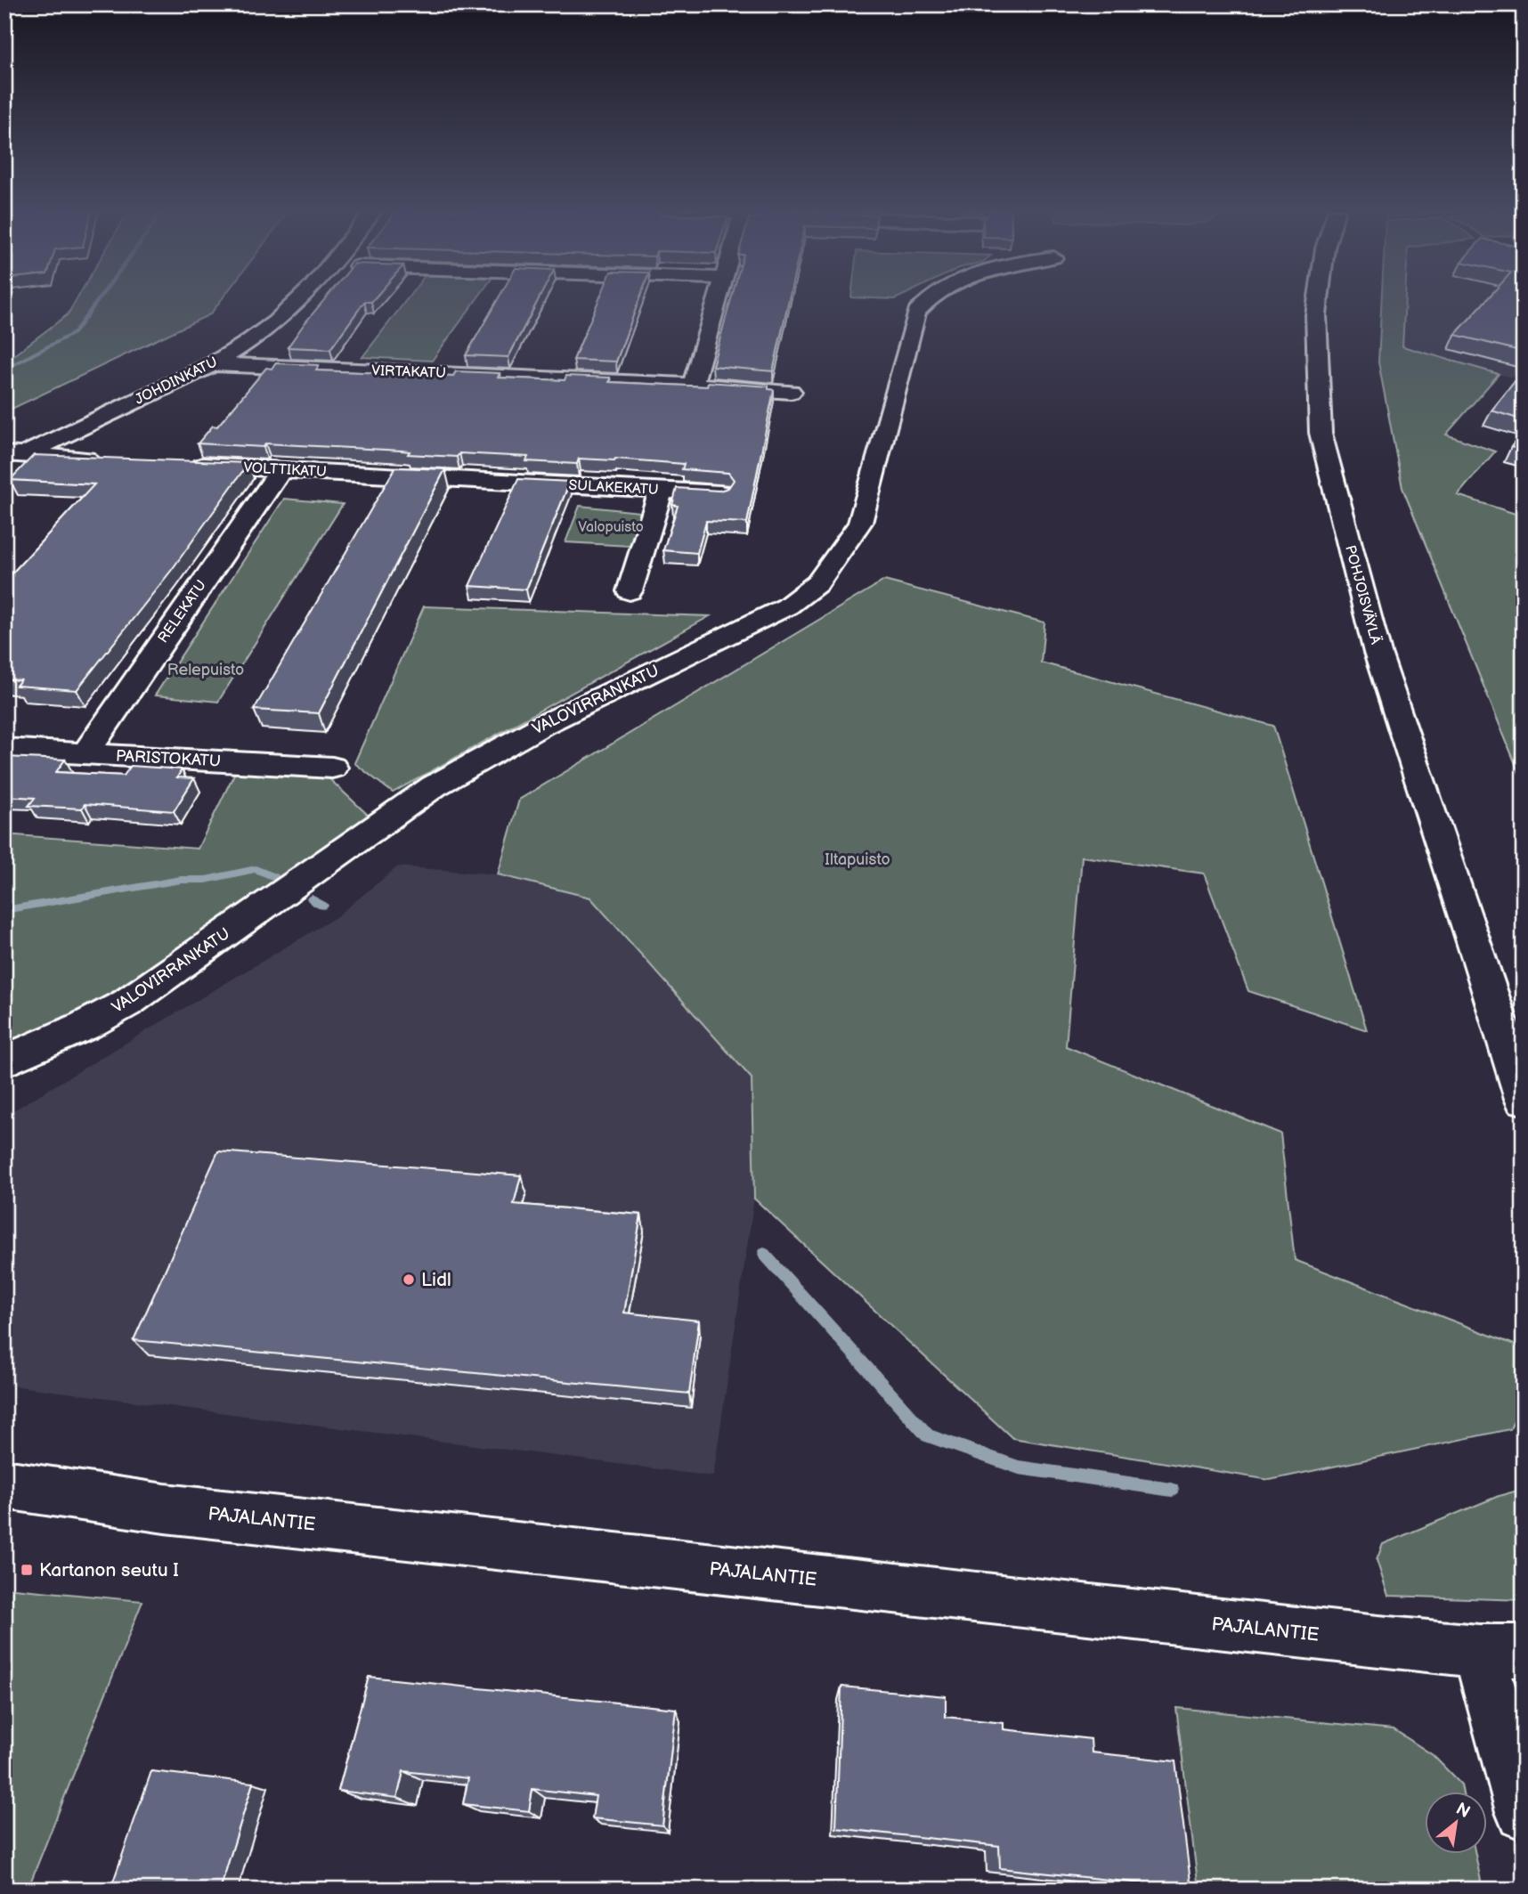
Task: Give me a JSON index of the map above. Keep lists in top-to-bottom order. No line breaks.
{"streets":{"street":["VIRTAKATU","JOHDINKATU","VOLTTIKATU","SULAKEKATU","POHJOISVÄYLÄ","RELEKATU","VALOVIRRANKATU","PARISTOKATU","PAJALANTIE"]},"crossings":[["VIRTAKATU","JOHDINKATU"],["VOLTTIKATU","SULAKEKATU"],["VOLTTIKATU","RELEKATU"],["RELEKATU","PARISTOKATU"]],"parks":["Valopuisto","Relepuisto","Iltapuisto"],"places":{"other":["Lidl"],"transit":["Kartanon seutu I"]},"north":"top right"}
